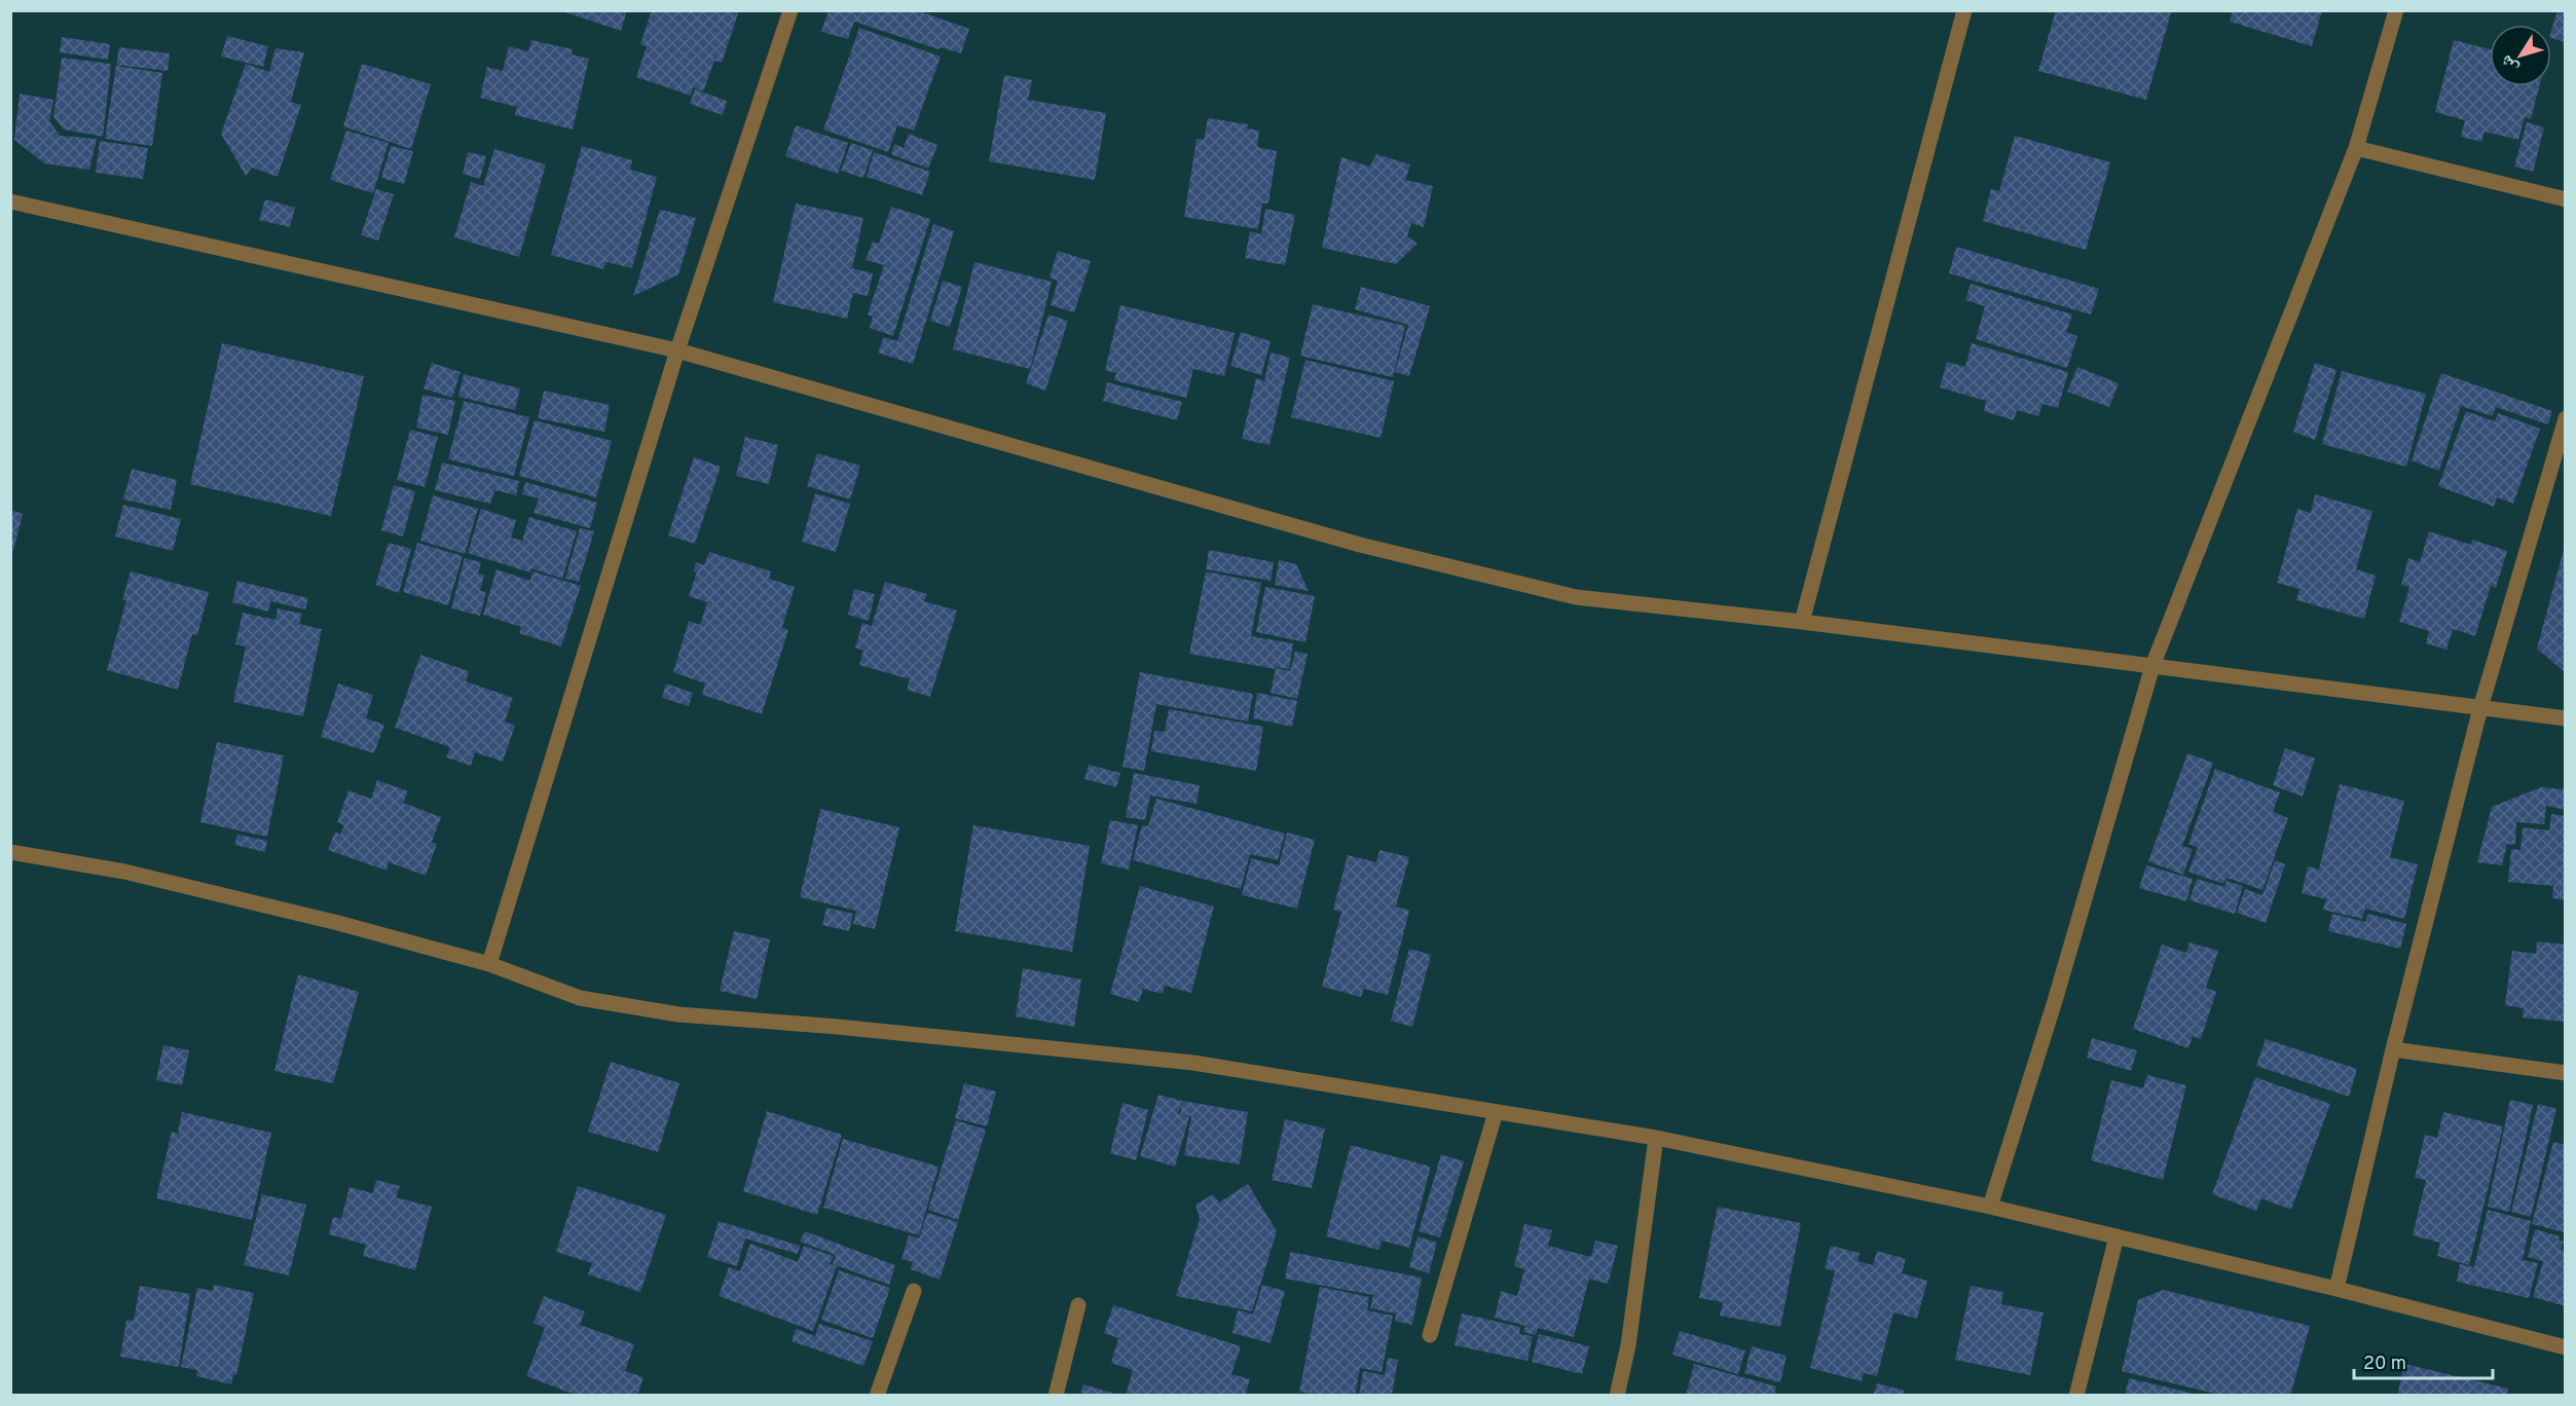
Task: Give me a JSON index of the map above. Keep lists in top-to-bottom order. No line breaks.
{"scale_bar":"20 m","north":"bottom left"}
